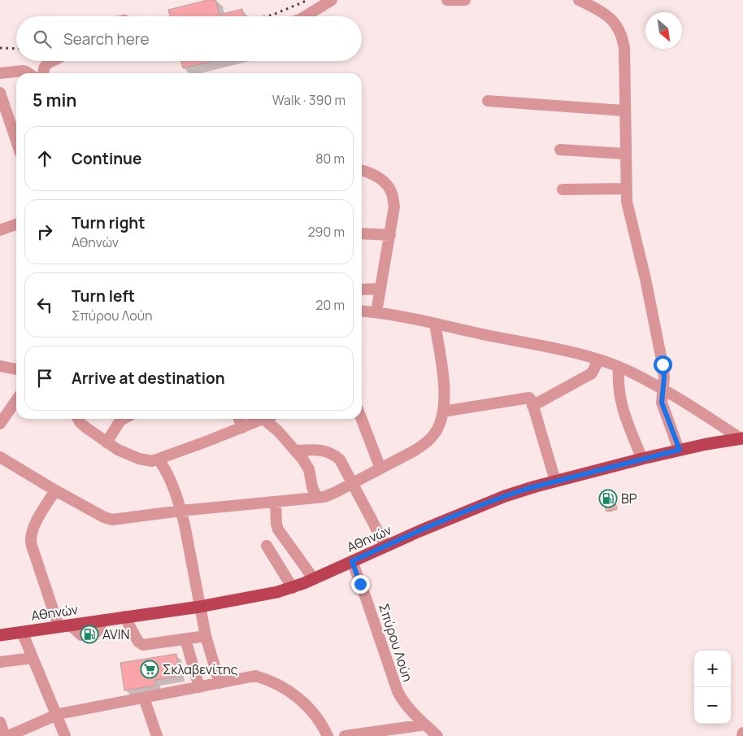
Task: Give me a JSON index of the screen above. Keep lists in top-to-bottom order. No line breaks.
{"streets":{"main road":["Αθηνών"],"street":["Σπύρου Λούη"]},"crossings":[["Αθηνών","Σπύρου Λούη"]],"places":{"fuel station":["BP","AVIN"],"supermarket":["Σκλαβενίτης"]},"north":"bottom right","page":{"search":"Search here","heading":["5 min","Walk · 390 m"],"list":[["Continue","80 m"],["Turn right","Αθηνών","290 m"],["Turn left","Σπύρου Λούη","20 m"],"Arrive at destination"],"map_buttons":["+","−"]}}
